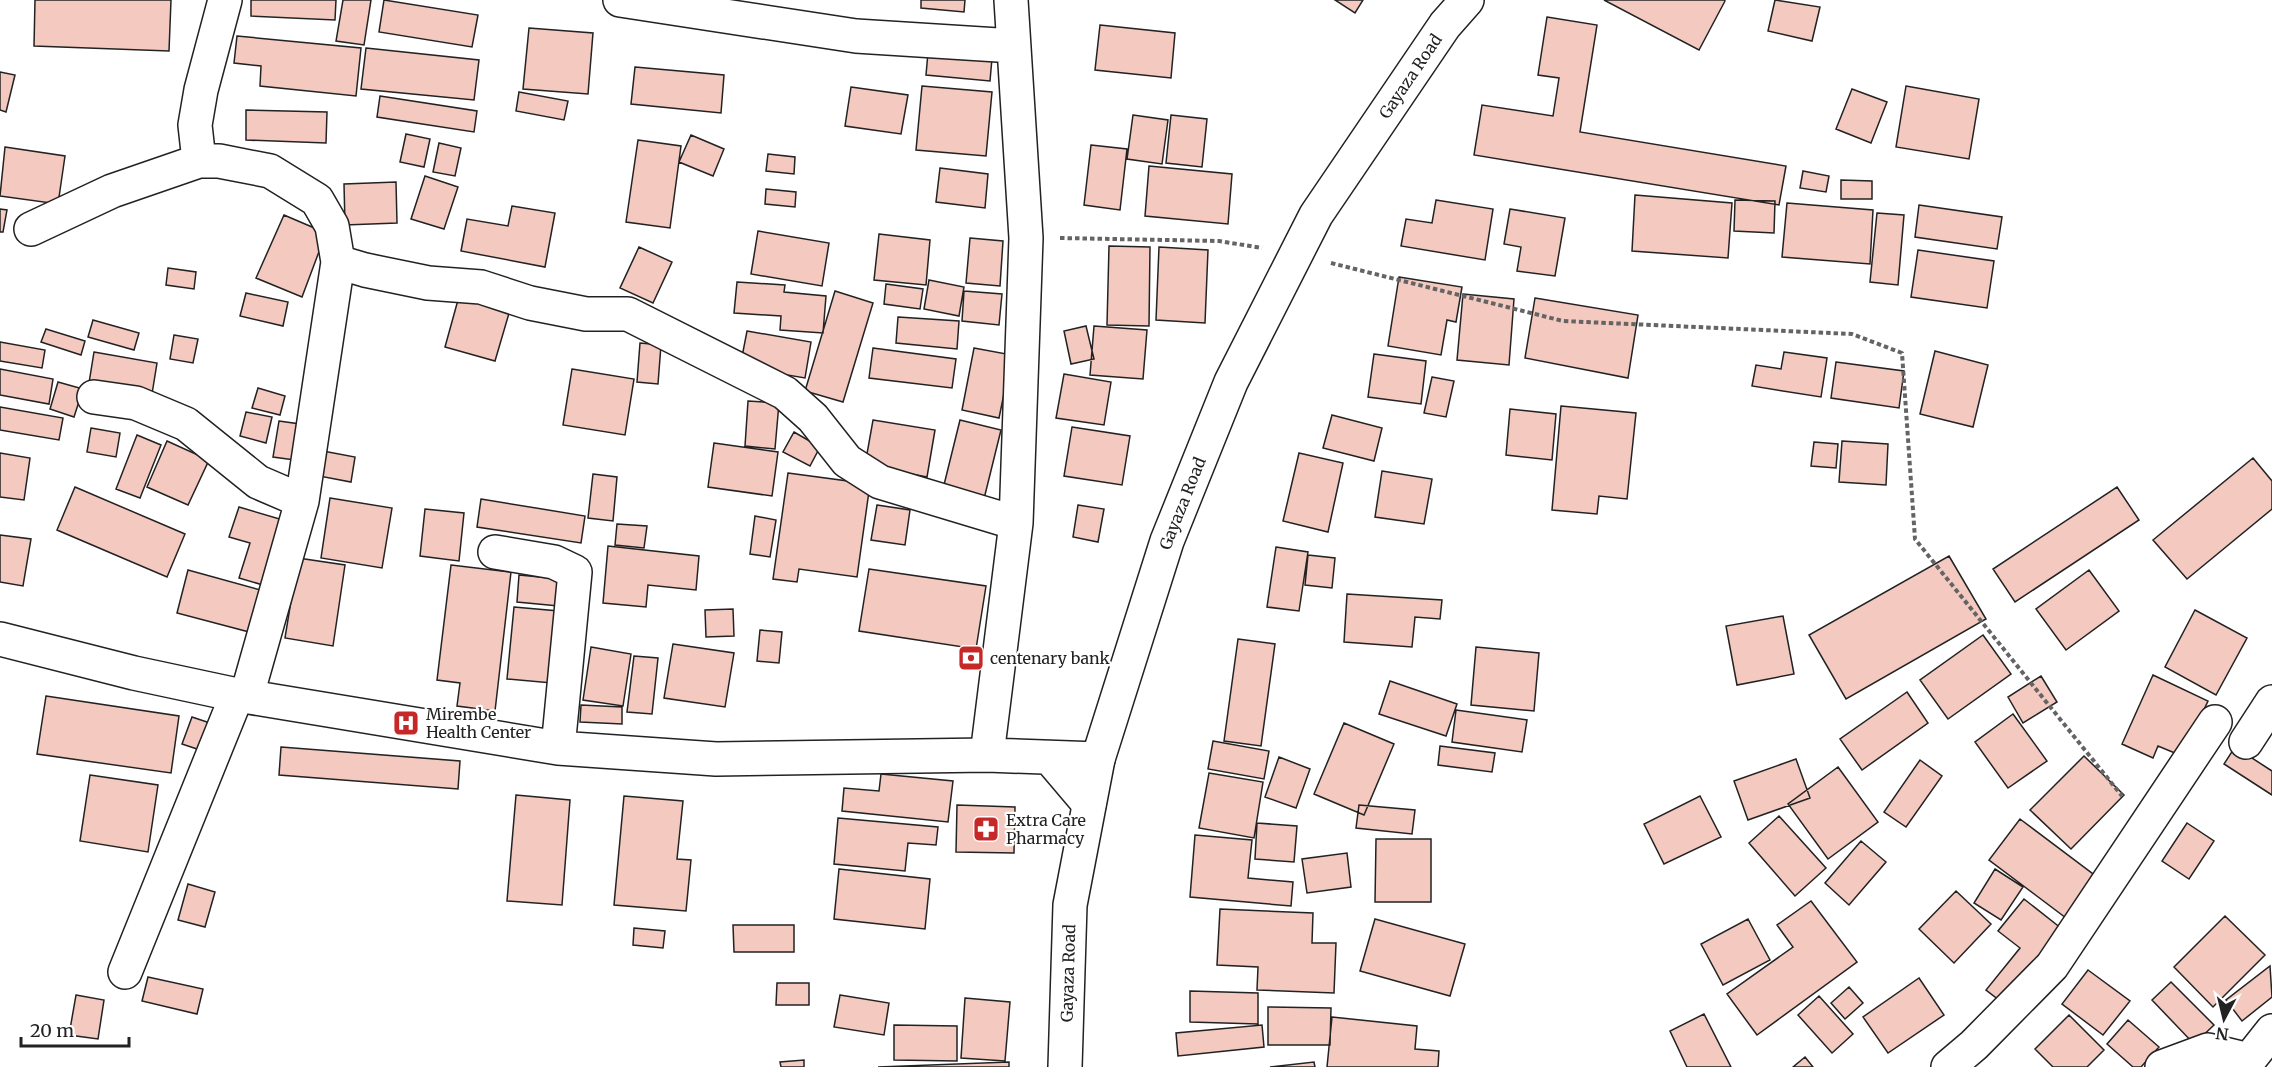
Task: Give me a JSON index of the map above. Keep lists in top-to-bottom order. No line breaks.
{"streets":{"street":["Gayaza Road"]},"places":{"bank":["centenary bank"],"hospital":["Mirembe Health Center"],"pharmacy":["Extra Care Pharmacy"]},"scale_bar":"20 m","north":"bottom"}
